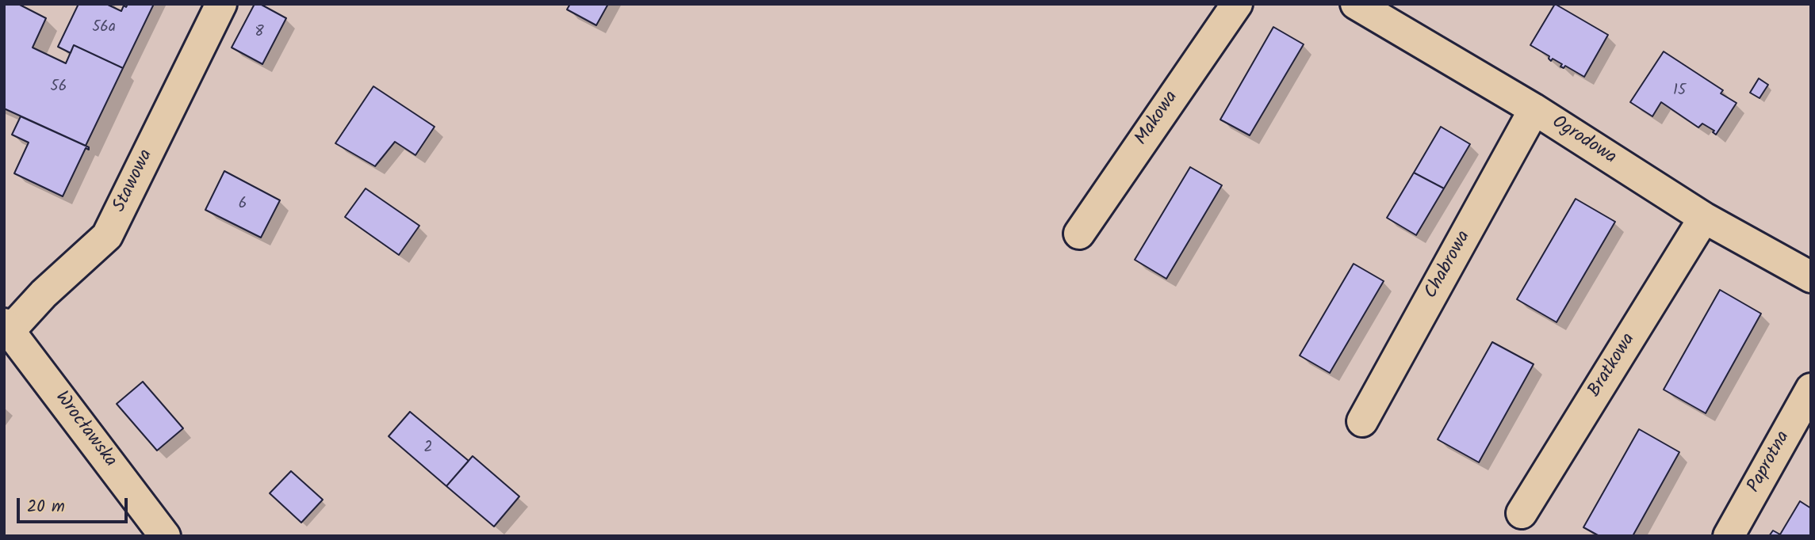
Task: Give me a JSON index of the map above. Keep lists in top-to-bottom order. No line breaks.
{"streets":{"street":["Makowa","Ogrodowa","Stawowa","Chabrowa","Bratkowa","Wrocławska","Paprotna"]},"crossings":[["Ogrodowa","Chabrowa"],["Ogrodowa","Bratkowa"],["Stawowa","Wrocławska"]],"house_numbers":["56a","8","56","15","6","2"],"scale_bar":"20 m"}
